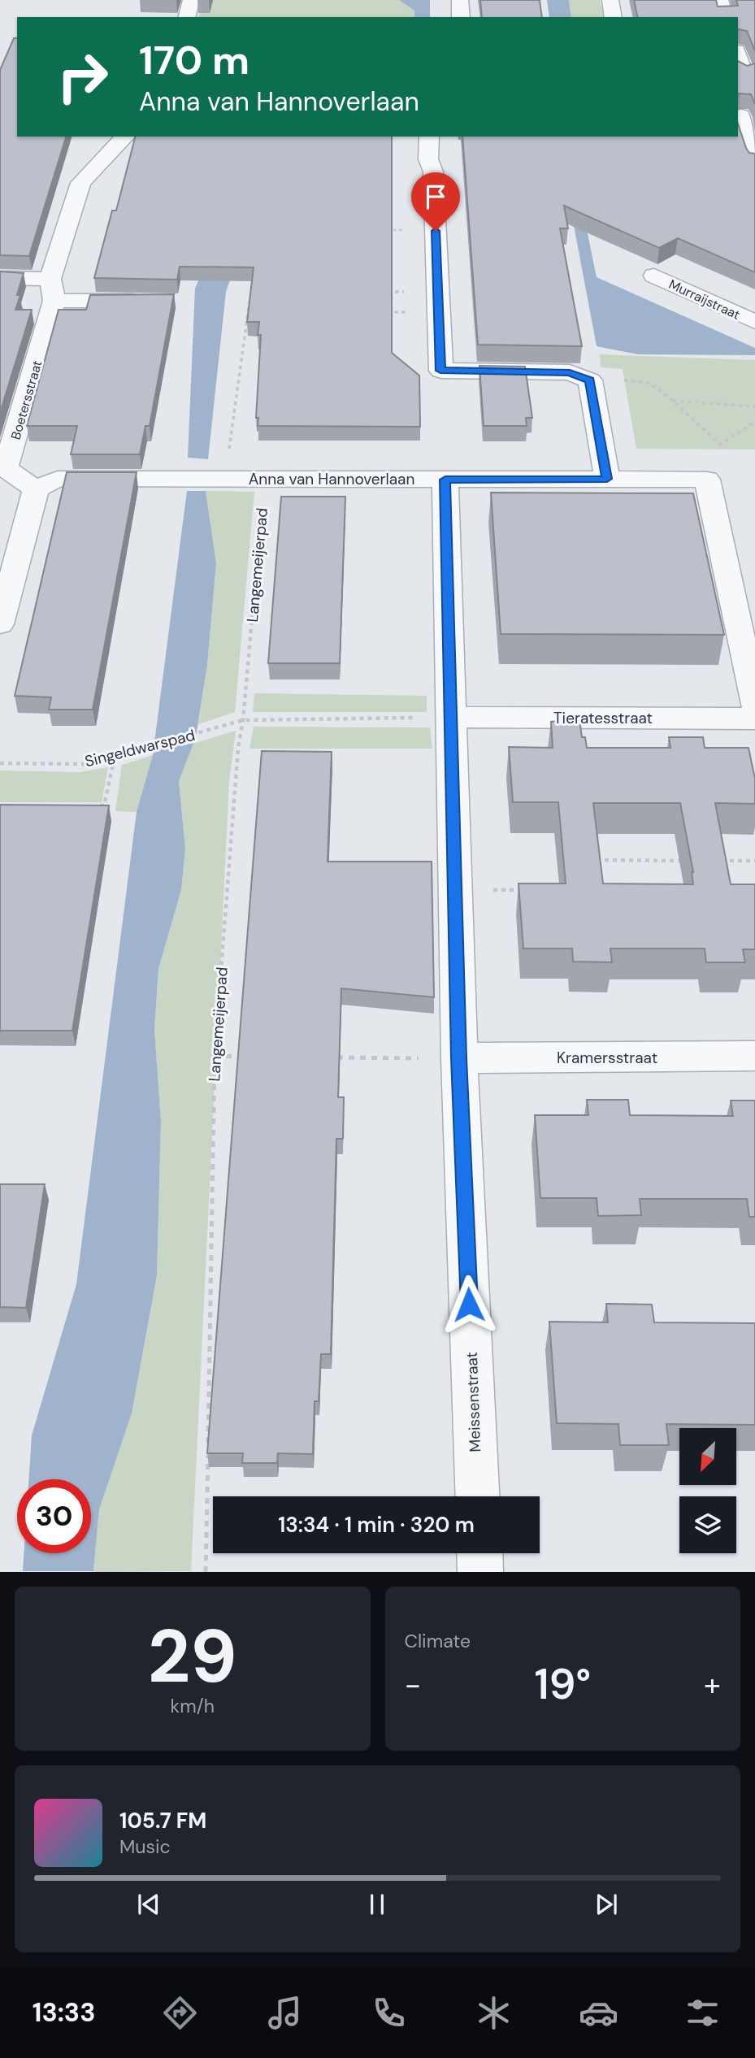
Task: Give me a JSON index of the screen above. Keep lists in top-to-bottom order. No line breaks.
{"streets":{"street":["Murraijstraat","Boetersstraat","Anna van Hannoverlaan","Tieratesstraat","Kramersstraat","Meissenstraat"],"path":["Langemeijerpad","Singeldwarspad"]},"crossings":[["Boetersstraat","Anna van Hannoverlaan"],["Anna van Hannoverlaan","Langemeijerpad"],["Anna van Hannoverlaan","Meissenstraat"],["Langemeijerpad","Singeldwarspad"],["Tieratesstraat","Singeldwarspad"],["Tieratesstraat","Meissenstraat"],["Singeldwarspad","Meissenstraat"],["Kramersstraat","Meissenstraat"]],"north":"bottom left","page":{"turn":["170 m","Anna van Hannoverlaan"],"limit":"30","trip":"13:34 · 1 min · 320 m","tile":[["29","km/h"],"Climate"],"heat":["−","19°","+"],"song":["105.7 FM","Music"],"tabs":"13:33"}}
